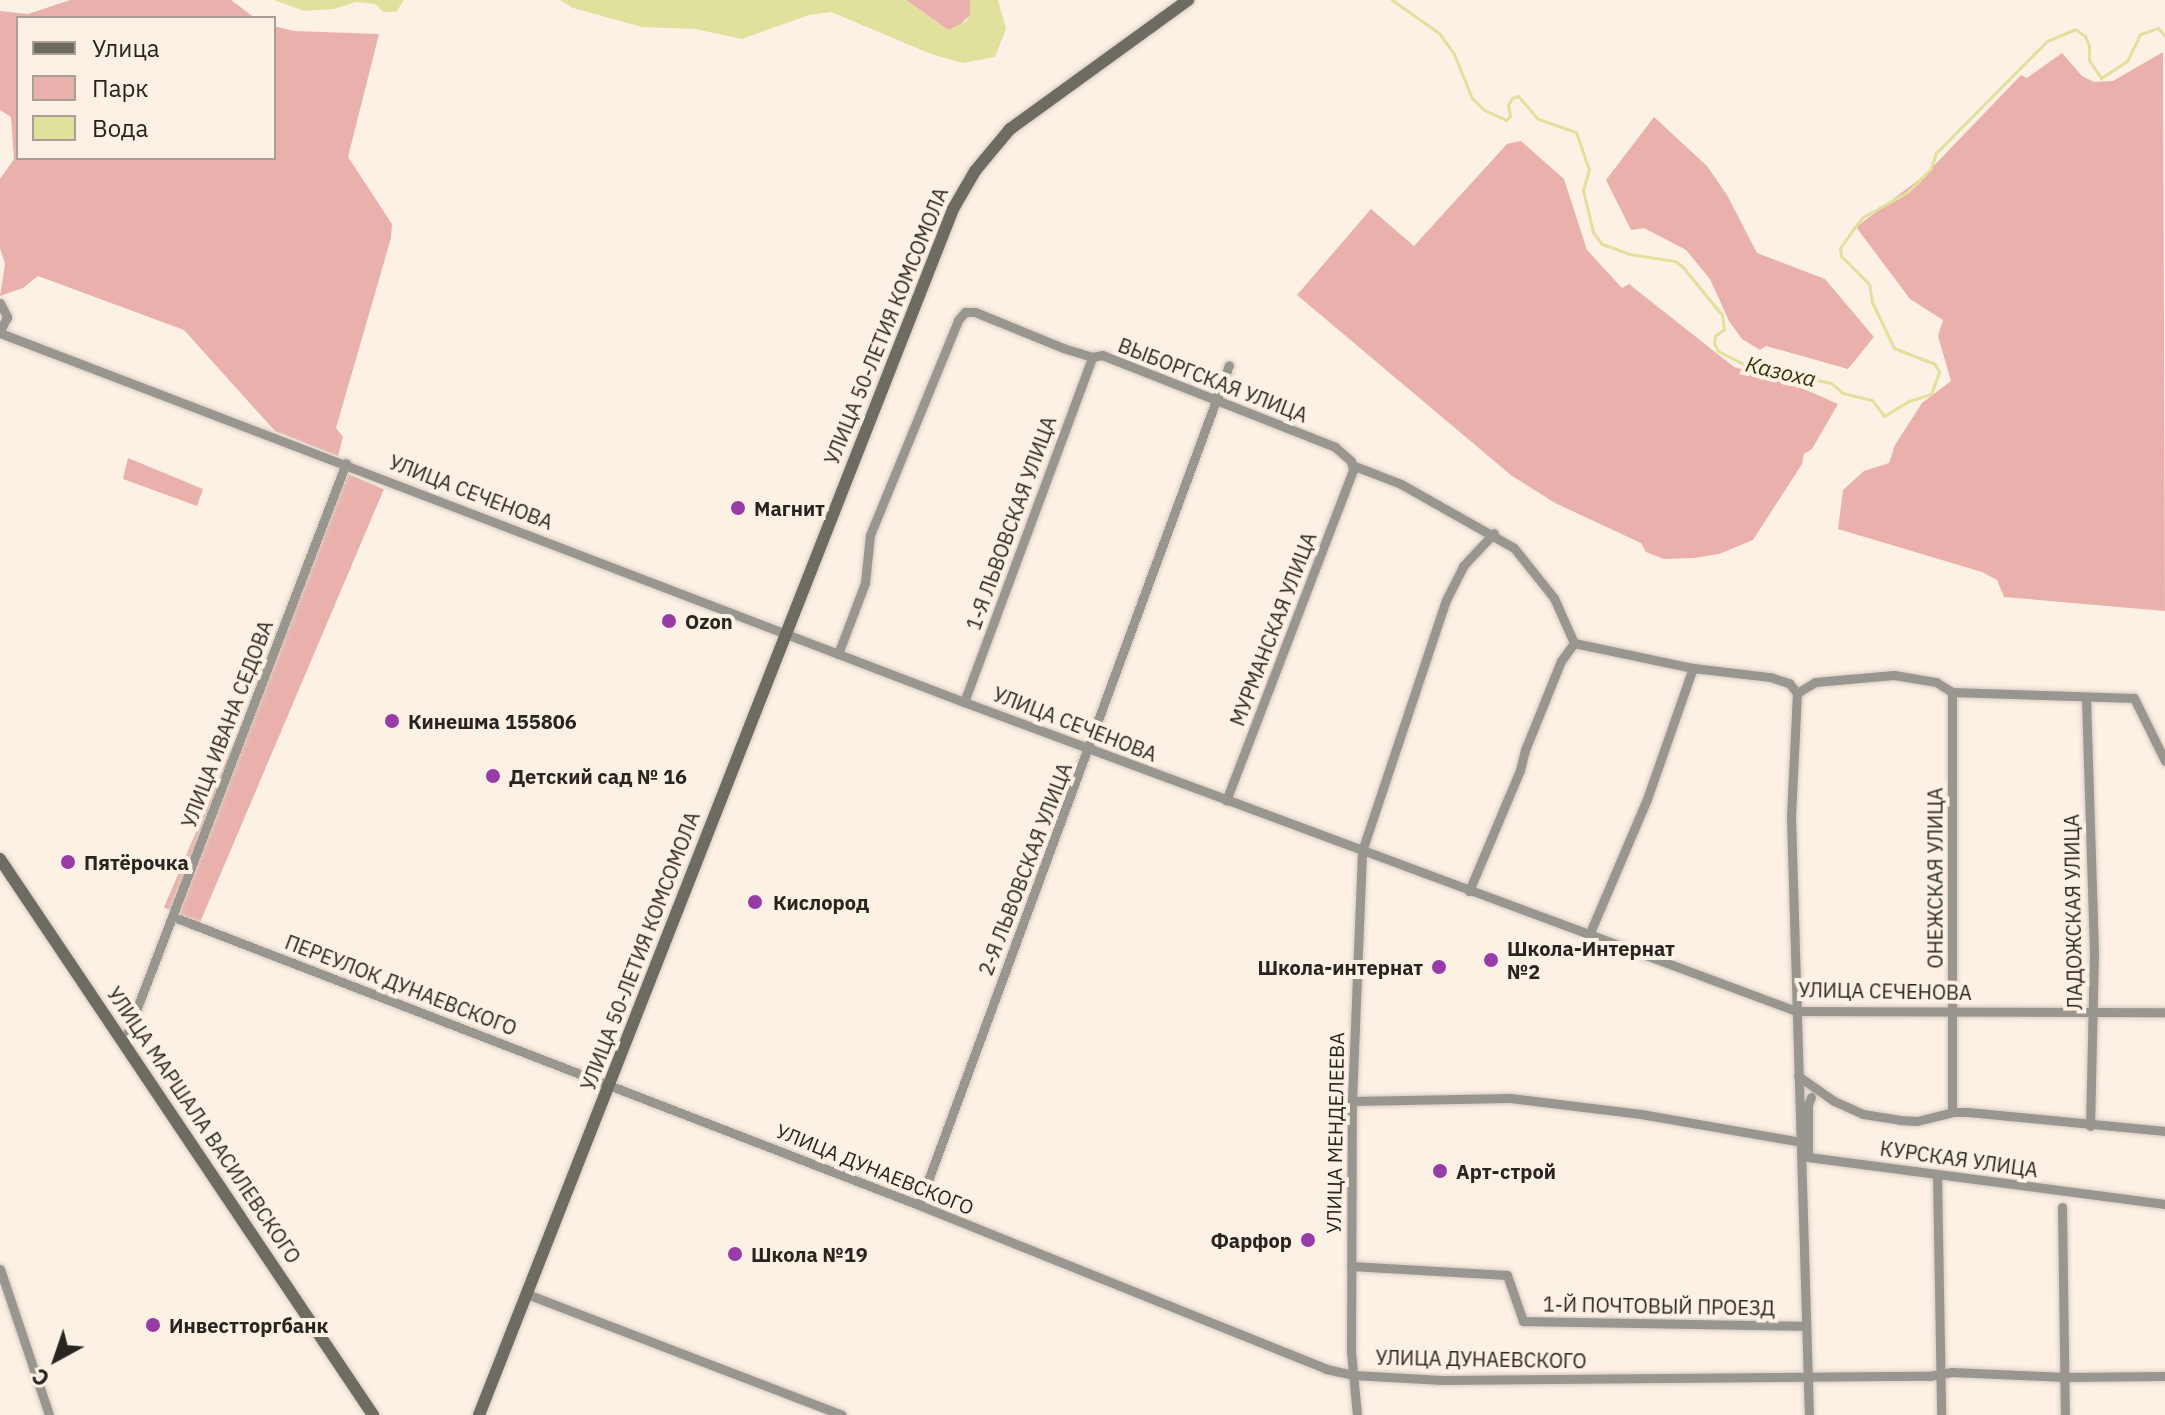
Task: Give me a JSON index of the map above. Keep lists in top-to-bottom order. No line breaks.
{"streets":{"main road":["УЛИЦА 50-ЛЕТИЯ КОМСОМОЛА","УЛИЦА МАРШАЛА ВАСИЛЕВСКОГО"],"street":["ВЫБОРГСКАЯ УЛИЦА","УЛИЦА СЕЧЕНОВА","1-Я ЛЬВОВСКАЯ УЛИЦА","МУРМАНСКАЯ УЛИЦА","УЛИЦА ИВАНА СЕДОВА","2-Я ЛЬВОВСКАЯ УЛИЦА","ОНЕЖСКАЯ УЛИЦА","ЛАДОЖСКАЯ УЛИЦА","ПЕРЕУЛОК ДУНАЕВСКОГО","УЛИЦА МЕНДЕЛЕЕВА","КУРСКАЯ УЛИЦА","УЛИЦА ДУНАЕВСКОГО","1-Й ПОЧТОВЫЙ ПРОЕЗД"]},"crossings":[["УЛИЦА 50-ЛЕТИЯ КОМСОМОЛА","УЛИЦА СЕЧЕНОВА"],["УЛИЦА 50-ЛЕТИЯ КОМСОМОЛА","ПЕРЕУЛОК ДУНАЕВСКОГО"],["УЛИЦА 50-ЛЕТИЯ КОМСОМОЛА","УЛИЦА ДУНАЕВСКОГО"],["ВЫБОРГСКАЯ УЛИЦА","УЛИЦА СЕЧЕНОВА"],["ВЫБОРГСКАЯ УЛИЦА","1-Я ЛЬВОВСКАЯ УЛИЦА"],["ВЫБОРГСКАЯ УЛИЦА","МУРМАНСКАЯ УЛИЦА"],["ВЫБОРГСКАЯ УЛИЦА","2-Я ЛЬВОВСКАЯ УЛИЦА"],["ВЫБОРГСКАЯ УЛИЦА","УЛИЦА МЕНДЕЛЕЕВА"],["УЛИЦА СЕЧЕНОВА","1-Я ЛЬВОВСКАЯ УЛИЦА"],["УЛИЦА СЕЧЕНОВА","МУРМАНСКАЯ УЛИЦА"],["УЛИЦА СЕЧЕНОВА","УЛИЦА ИВАНА СЕДОВА"],["УЛИЦА СЕЧЕНОВА","2-Я ЛЬВОВСКАЯ УЛИЦА"],["УЛИЦА СЕЧЕНОВА","ОНЕЖСКАЯ УЛИЦА"],["УЛИЦА СЕЧЕНОВА","ЛАДОЖСКАЯ УЛИЦА"],["УЛИЦА СЕЧЕНОВА","УЛИЦА МЕНДЕЛЕЕВА"],["УЛИЦА ИВАНА СЕДОВА","УЛИЦА МАРШАЛА ВАСИЛЕВСКОГО"],["2-Я ЛЬВОВСКАЯ УЛИЦА","УЛИЦА ДУНАЕВСКОГО"],["ОНЕЖСКАЯ УЛИЦА","КУРСКАЯ УЛИЦА"],["ЛАДОЖСКАЯ УЛИЦА","КУРСКАЯ УЛИЦА"],["ПЕРЕУЛОК ДУНАЕВСКОГО","УЛИЦА ДУНАЕВСКОГО"],["УЛИЦА МЕНДЕЛЕЕВА","УЛИЦА ДУНАЕВСКОГО"],["УЛИЦА МЕНДЕЛЕЕВА","1-Й ПОЧТОВЫЙ ПРОЕЗД"]],"water":["Казоха"],"places":["Магнит","Ozon","Кинешма 155806","Детский сад № 16","Пятёрочка","Кислород","Школа-Интернат №2","Школа-интернат","Арт-строй","Фарфор","Школа №19","Инвестторгбанк"],"legend":["Улица","Парк","Вода"],"north":"bottom left"}
